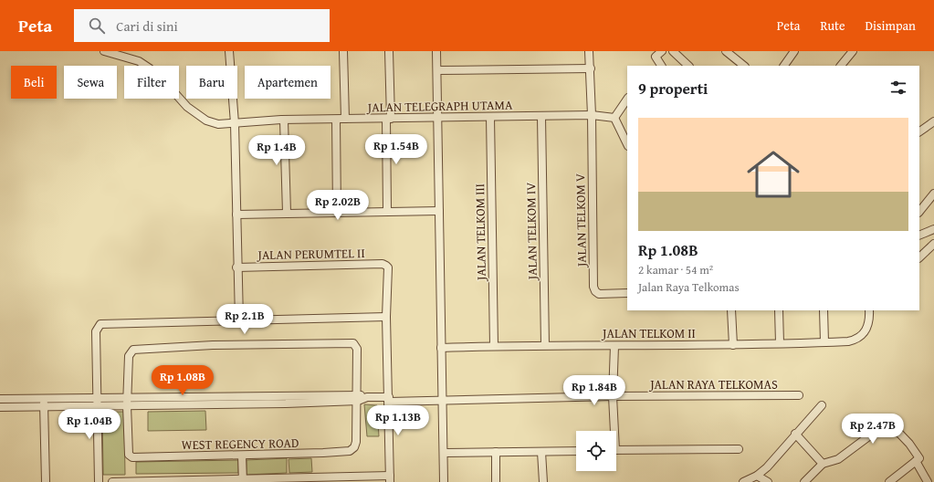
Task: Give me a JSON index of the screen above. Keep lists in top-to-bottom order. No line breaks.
{"streets":{"street":["JALAN TELEGRAPH UTAMA","JALAN TELKOM V","JALAN TELKOM IV","JALAN TELKOM III","JALAN PERUMTEL II","JALAN TELKOM II","JALAN RAYA TELKOMAS","WEST REGENCY ROAD"]},"crossings":[["JALAN TELEGRAPH UTAMA","JALAN TELKOM V"],["JALAN TELEGRAPH UTAMA","JALAN TELKOM IV"],["JALAN TELEGRAPH UTAMA","JALAN TELKOM III"],["JALAN TELKOM IV","JALAN TELKOM II"],["JALAN TELKOM III","JALAN TELKOM II"],["JALAN RAYA TELKOMAS","WEST REGENCY ROAD"]],"page":{"header":"Peta","search":"Cari di sini","nav":["Peta","Rute","Disimpan"],"chip":["Beli","Sewa","Filter","Baru","Apartemen"],"heading":"9 properti","list":[{"name":"Rp 1.08B","note":"2 kamar · 54 m² · Jalan Raya Telkomas"}],"price":["Rp 1.54B","Rp 1.4B","Rp 2.02B","Rp 2.1B","Rp 1.08B","Rp 1.84B","Rp 1.13B","Rp 1.04B","Rp 2.47B"]}}
